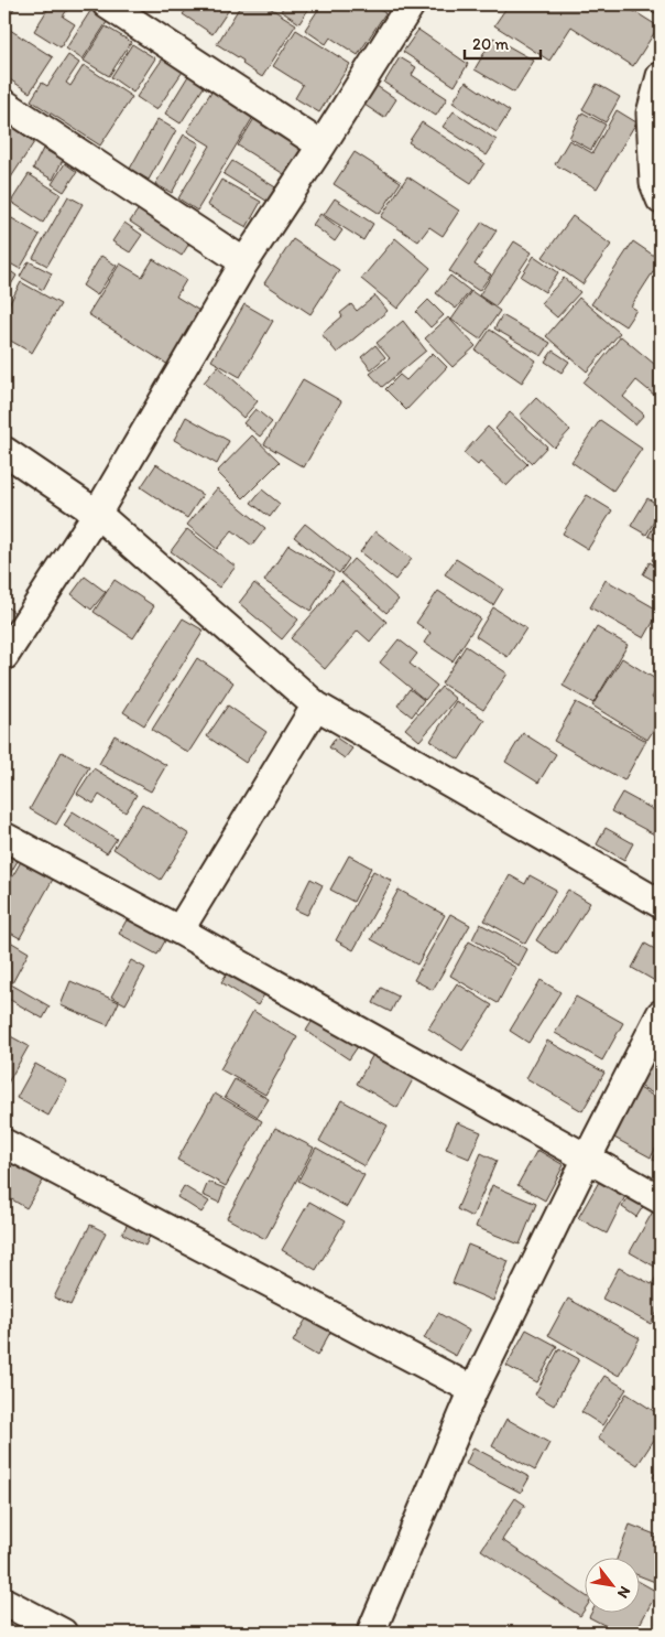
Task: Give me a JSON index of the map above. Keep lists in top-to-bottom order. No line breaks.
{"scale_bar":"20 m","north":"bottom right"}
